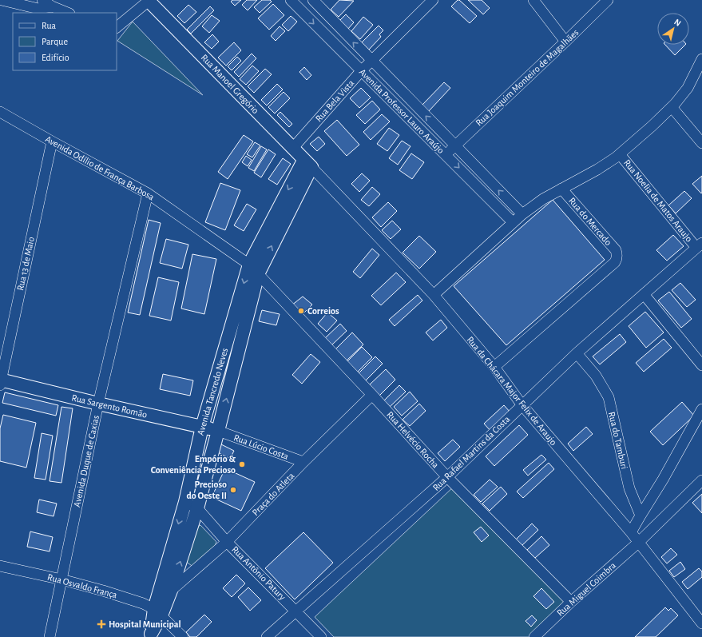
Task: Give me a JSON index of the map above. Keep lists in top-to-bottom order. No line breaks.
{"streets":{"main road":["Rua Manoel Gregório","Avenida Tancredo Neves","Rua Sargento Romão"],"street":["Rua Joaquim Monteiro de Magalhães","Rua Bela Vista","Avenida Professor Lauro Araújo","Avenida Odílio de França Barbosa","Rua Noelia de Matos Araujo","Rua do Mercado","Rua 13 de Maio","Rua da Chácara Major Felix de Araujo","Rua Helvécio Rocha","Rua do Tamburi","Rua Lúcio Costa","Rua Rafael Martins da Costa","Avenida Duque de Caxias","Praça do Atleta","Rua Antônio Patury","Rua Osvaldo França","Rua Miguel Coimbra"]},"crossings":[["Rua Joaquim Monteiro de Magalhães","Avenida Professor Lauro Araújo"],["Rua Manoel Gregório","Rua Bela Vista"],["Rua Manoel Gregório","Rua da Chácara Major Felix de Araujo"],["Rua Manoel Gregório","Avenida Tancredo Neves"],["Rua Bela Vista","Avenida Professor Lauro Araújo"],["Avenida Professor Lauro Araújo","Rua do Mercado"],["Avenida Odílio de França Barbosa","Rua 13 de Maio"],["Avenida Odílio de França Barbosa","Avenida Tancredo Neves"],["Avenida Odílio de França Barbosa","Rua Helvécio Rocha"],["Avenida Odílio de França Barbosa","Avenida Duque de Caxias"],["Rua Noelia de Matos Araujo","Rua Rafael Martins da Costa"],["Rua do Mercado","Rua da Chácara Major Felix de Araujo"],["Rua 13 de Maio","Rua Sargento Romão"],["Rua da Chácara Major Felix de Araujo","Avenida Tancredo Neves"],["Rua da Chácara Major Felix de Araujo","Rua Rafael Martins da Costa"],["Rua da Chácara Major Felix de Araujo","Rua Miguel Coimbra"],["Avenida Tancredo Neves","Rua Sargento Romão"],["Avenida Tancredo Neves","Rua Helvécio Rocha"],["Avenida Tancredo Neves","Rua Lúcio Costa"],["Avenida Tancredo Neves","Praça do Atleta"],["Avenida Tancredo Neves","Rua Antônio Patury"],["Avenida Tancredo Neves","Rua Osvaldo França"],["Rua Sargento Romão","Rua Lúcio Costa"],["Rua Sargento Romão","Avenida Duque de Caxias"],["Rua Helvécio Rocha","Rua Rafael Martins da Costa"],["Rua Helvécio Rocha","Praça do Atleta"],["Rua Helvécio Rocha","Rua Miguel Coimbra"],["Rua do Tamburi","Rua Rafael Martins da Costa"],["Rua Lúcio Costa","Praça do Atleta"],["Rua Rafael Martins da Costa","Rua Antônio Patury"],["Avenida Duque de Caxias","Rua Osvaldo França"],["Praça do Atleta","Rua Antônio Patury"]],"places":{"other":["Correios","Empório & Conveniência Precioso","Precioso do Oeste II"],"health":["Hospital Municipal"]},"legend":["Rua","Parque","Edifício"],"north":"top right"}
